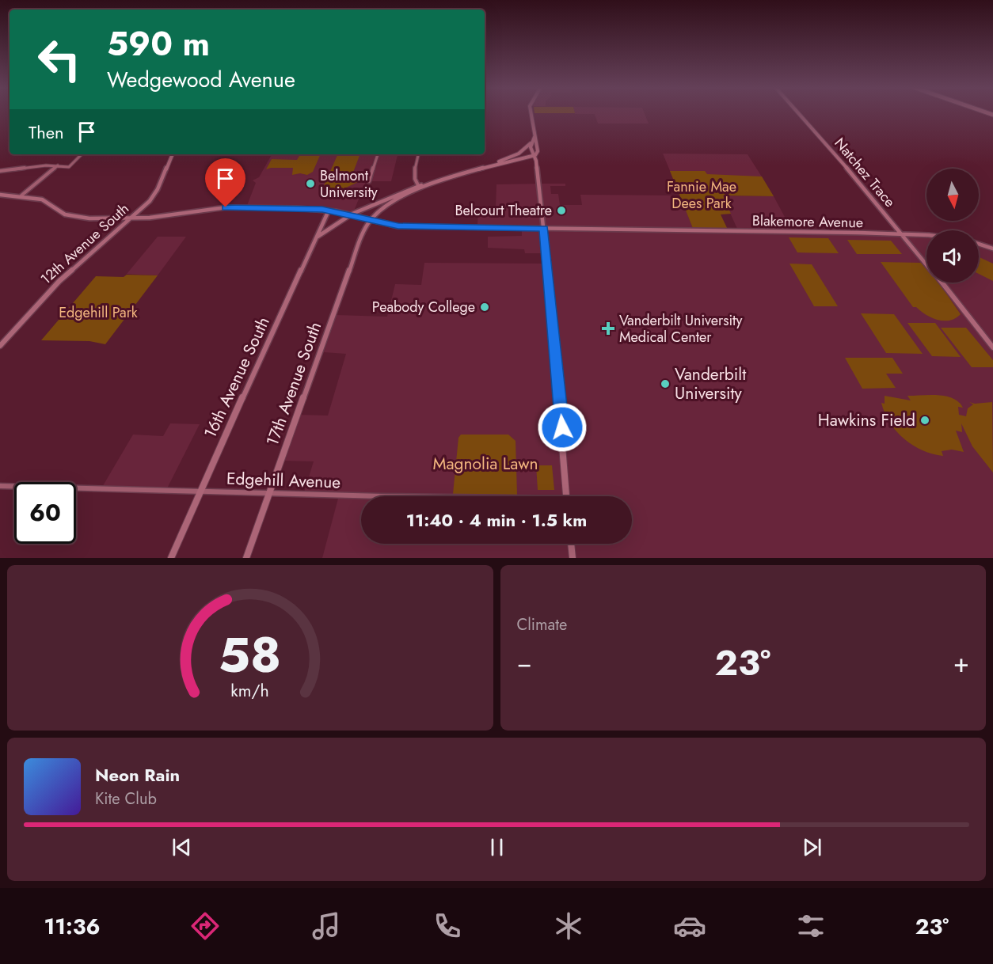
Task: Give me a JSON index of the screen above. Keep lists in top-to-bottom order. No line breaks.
{"streets":{"main road":["Natchez Trace","Blakemore Avenue","12th Avenue South","16th Avenue South","17th Avenue South"],"street":["Edgehill Avenue"]},"crossings":[["Natchez Trace","Blakemore Avenue"],["Blakemore Avenue","12th Avenue South"],["Blakemore Avenue","16th Avenue South"],["Blakemore Avenue","17th Avenue South"],["16th Avenue South","Edgehill Avenue"],["17th Avenue South","Edgehill Avenue"]],"parks":["Fannie Mae Dees Park","Edgehill Park","Magnolia Lawn"],"places":{"other":["Belmont University","Belcourt Theatre","Peabody College","Vanderbilt University","Hawkins Field"],"health":["Vanderbilt University Medical Center"]},"north":"bottom","page":{"turn":["590 m","Wedgewood Avenue"],"then":"Then","limit":"60","trip":"11:40 · 4 min · 1.5 km","tile":"Climate","heat":["−","23°","+"],"song":["Neon Rain","Kite Club"],"tabs":["11:36","23°"],"gauge":["58","km/h"]}}
